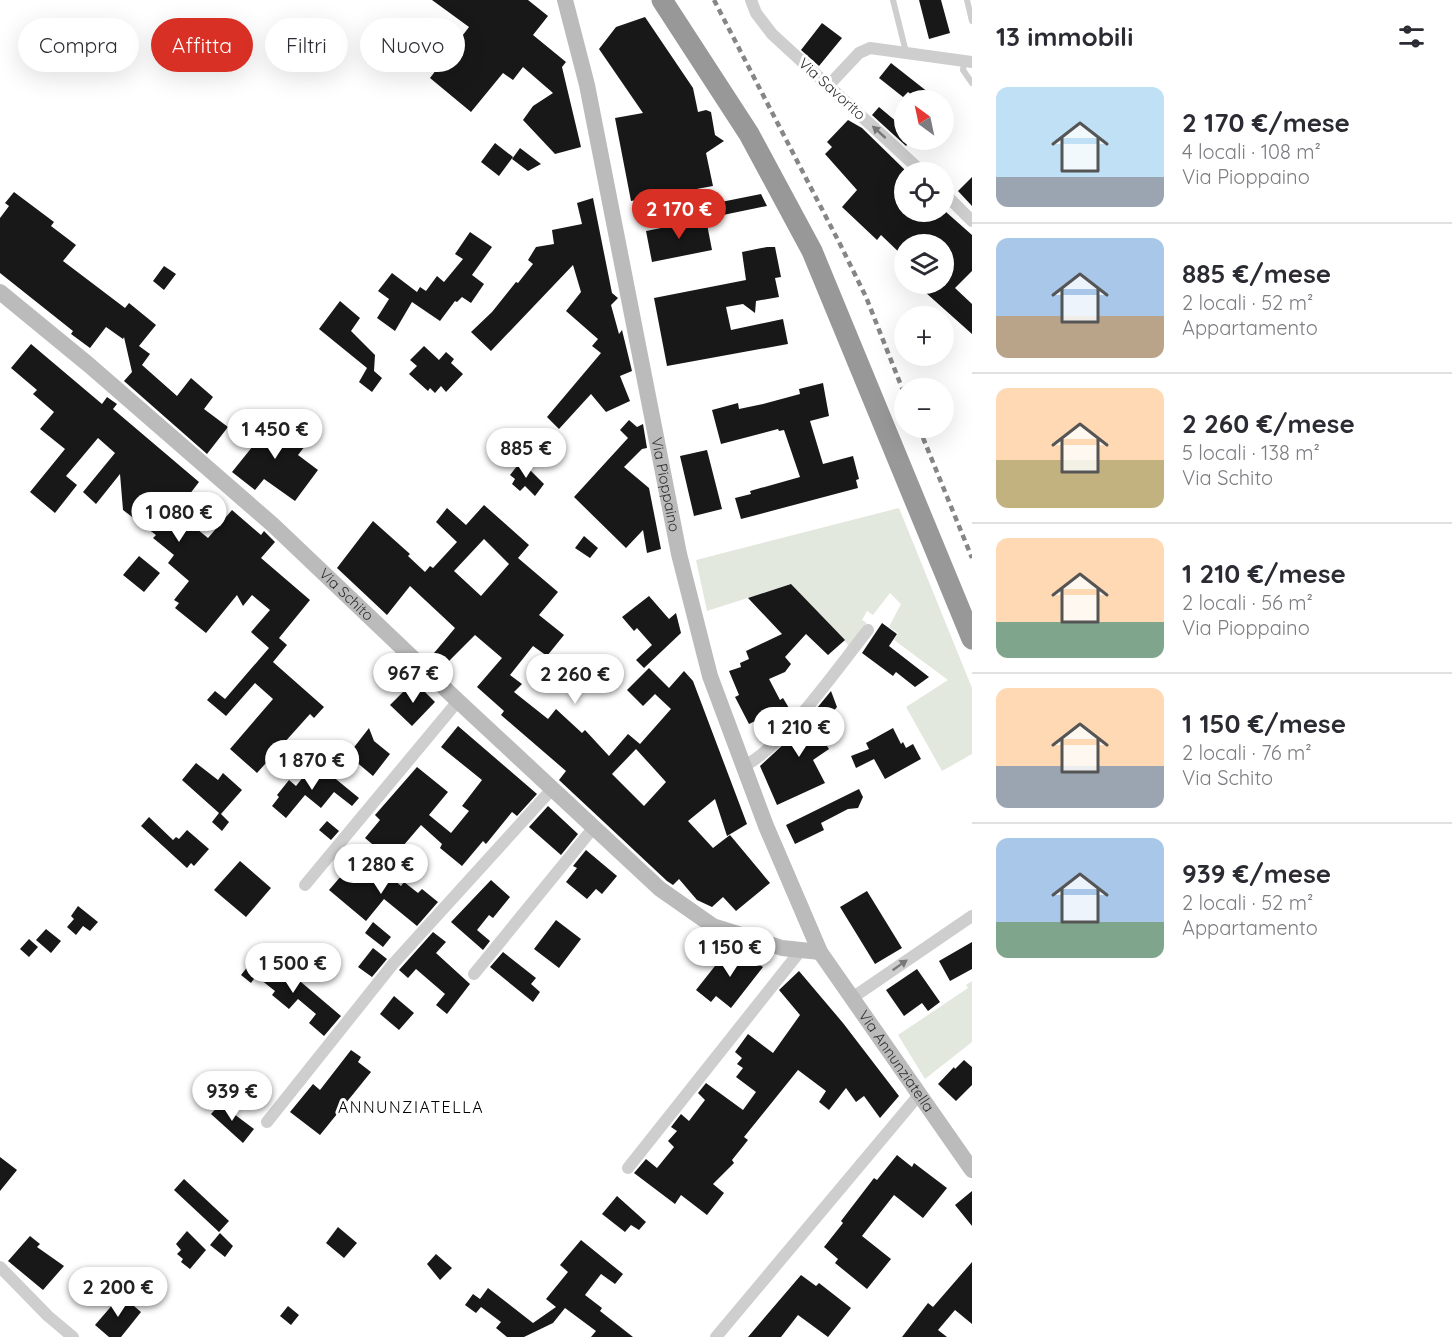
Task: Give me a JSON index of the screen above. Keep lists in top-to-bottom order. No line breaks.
{"streets":{"main road":["Via Pioppaino","Via Schito","Via Annunziatella"],"street":["Via Savorito"]},"crossings":[["Via Pioppaino","Via Schito"],["Via Pioppaino","Via Annunziatella"],["Via Schito","Via Annunziatella"]],"one_way":["Via Savorito"],"districts":["ANNUNZIATELLA"],"north":"top left","page":{"heading":"13 immobili","chip":["Compra","Affitta","Filtri","Nuovo"],"list":[{"name":"2 170 €/mese","note":"4 locali · 108 m² · Via Pioppaino"},{"name":"885 €/mese","note":"2 locali · 52 m² · Appartamento"},{"name":"2 260 €/mese","note":"5 locali · 138 m² · Via Schito"},{"name":"1 210 €/mese","note":"2 locali · 56 m² · Via Pioppaino"},{"name":"1 150 €/mese","note":"2 locali · 76 m² · Via Schito"},{"name":"939 €/mese","note":"2 locali · 52 m² · Appartamento"}],"map_buttons":["+","−"],"price":["2 170 €","1 450 €","885 €","1 080 €","967 €","2 260 €","1 210 €","1 870 €","1 280 €","1 150 €","1 500 €","939 €","2 200 €"]}}
